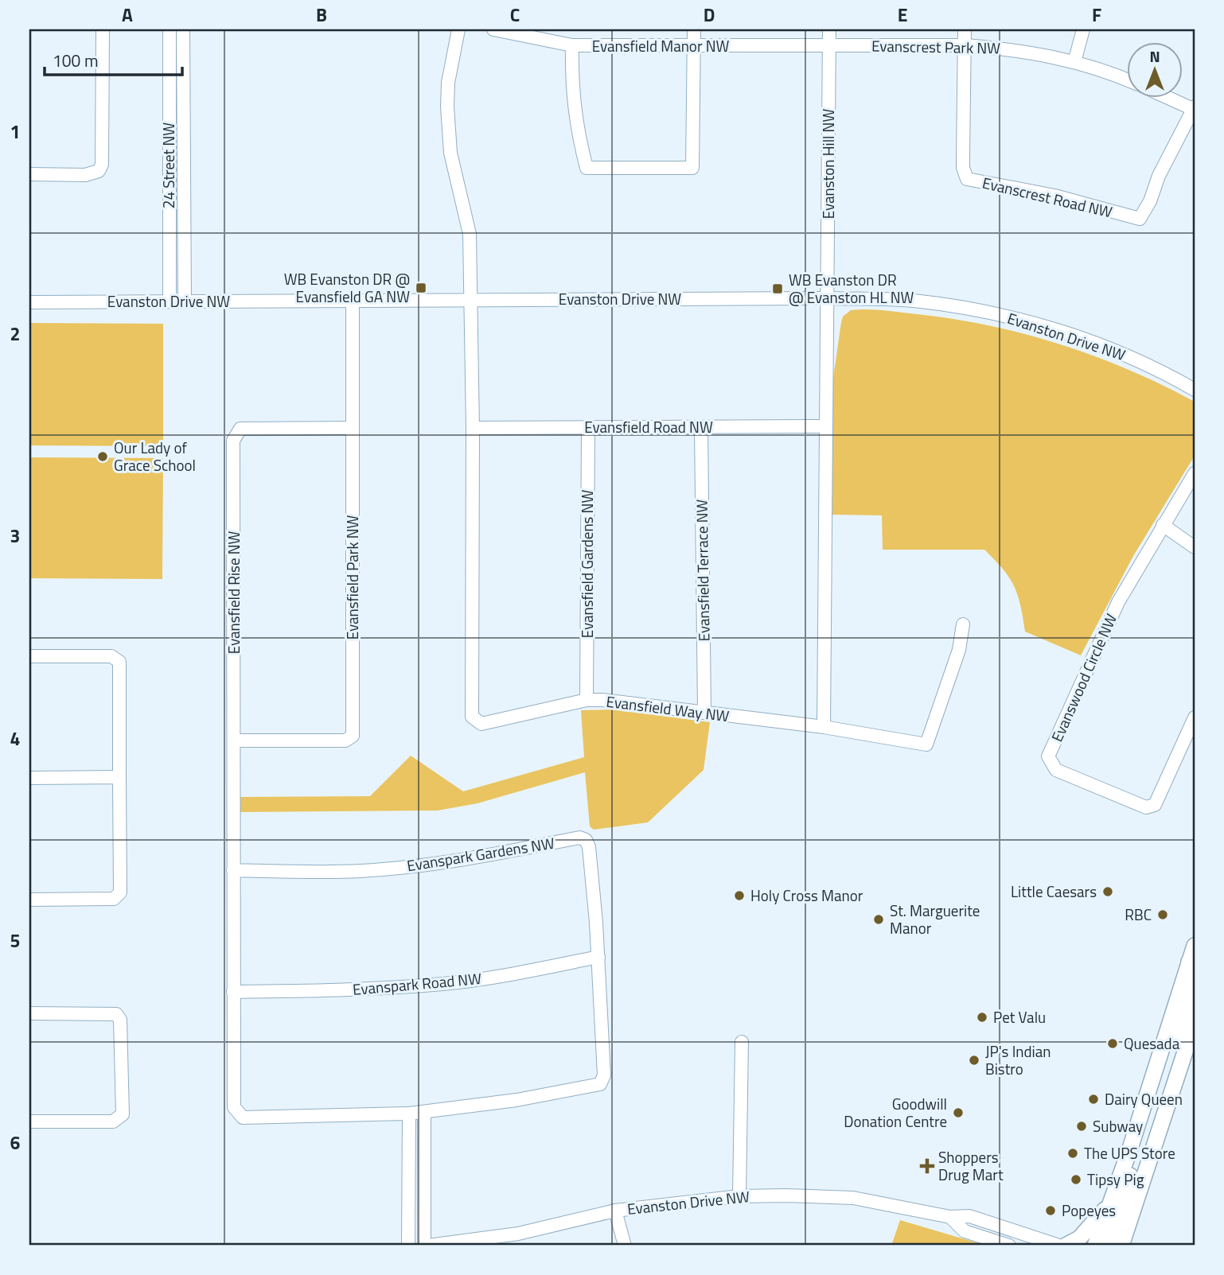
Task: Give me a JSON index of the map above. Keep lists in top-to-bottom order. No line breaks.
{"streets":{"street":["Evansfield Manor NW","Evanscrest Park NW","Evanston Hill NW","24 Street NW","Evanscrest Road NW","Evanston Drive NW","Evansfield Road NW","Evansfield Gardens NW","Evansfield Terrace NW","Evansfield Park NW","Evansfield Rise NW","Evanswood Circle NW","Evansfield Way NW","Evanspark Gardens NW","Evanspark Road NW"]},"crossings":[["Evansfield Manor NW","Evanscrest Park NW"],["Evansfield Manor NW","Evanston Hill NW"],["Evanscrest Park NW","Evanston Hill NW"],["Evanscrest Park NW","Evanscrest Road NW"],["Evanston Hill NW","Evanston Drive NW"],["24 Street NW","Evanston Drive NW"],["Evanston Drive NW","Evansfield Park NW"],["Evanston Drive NW","Evansfield Way NW"],["Evansfield Road NW","Evansfield Gardens NW"],["Evansfield Road NW","Evansfield Terrace NW"],["Evansfield Road NW","Evansfield Way NW"],["Evansfield Gardens NW","Evansfield Way NW"],["Evansfield Terrace NW","Evansfield Way NW"],["Evansfield Park NW","Evansfield Rise NW"],["Evansfield Rise NW","Evanspark Gardens NW"],["Evanspark Gardens NW","Evanspark Road NW"]],"places":{"transit":["WB Evanston DR @ Evansfield GA NW","WB Evanston DR @ Evanston HL NW"],"other":["Our Lady of Grace School","Little Caesars","Holy Cross Manor","RBC","St. Marguerite Manor","Pet Valu","Quesada","JP's Indian Bistro","Dairy Queen","Goodwill Donation Centre","Subway","The UPS Store","Tipsy Pig","Popeyes"],"health":["Shoppers Drug Mart"]},"scale_bar":"100 m","north":"top","grid":{"columns":["A","B","C","D","E","F"],"rows":["1","2","3","4","5","6"]}}
